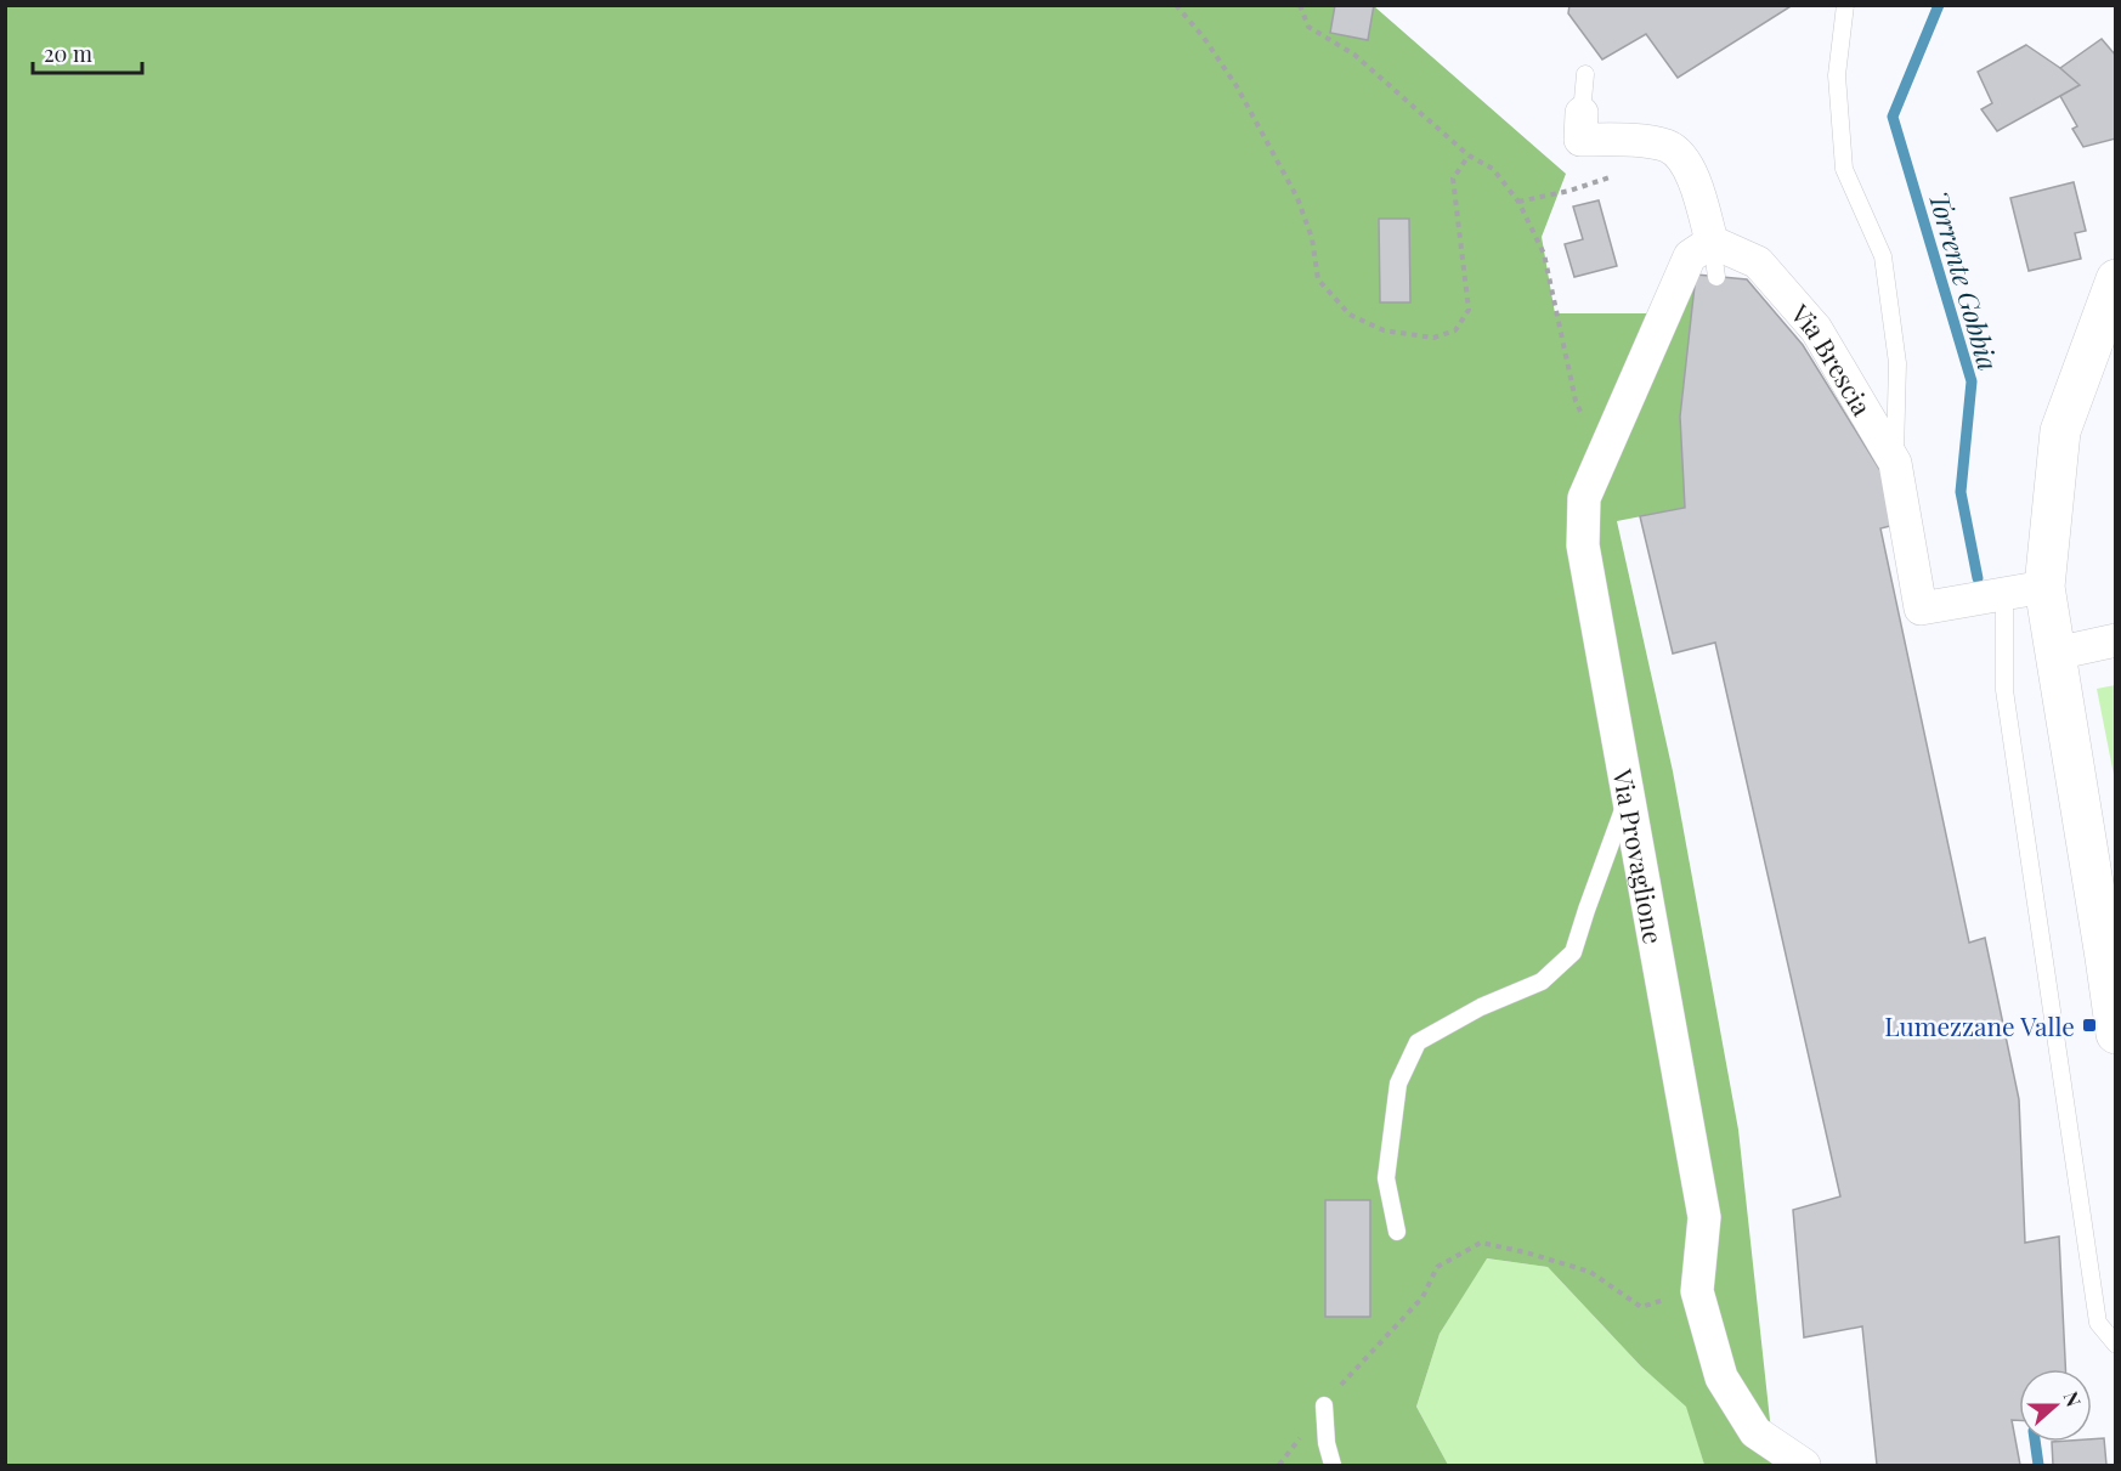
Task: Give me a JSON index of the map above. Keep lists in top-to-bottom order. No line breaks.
{"streets":{"street":["Via Brescia","Via Provaglione"]},"crossings":[["Via Brescia","Via Provaglione"]],"water":["Torrente Gobbia"],"places":{"transit":["Lumezzane Valle"]},"scale_bar":"20 m","north":"right"}
